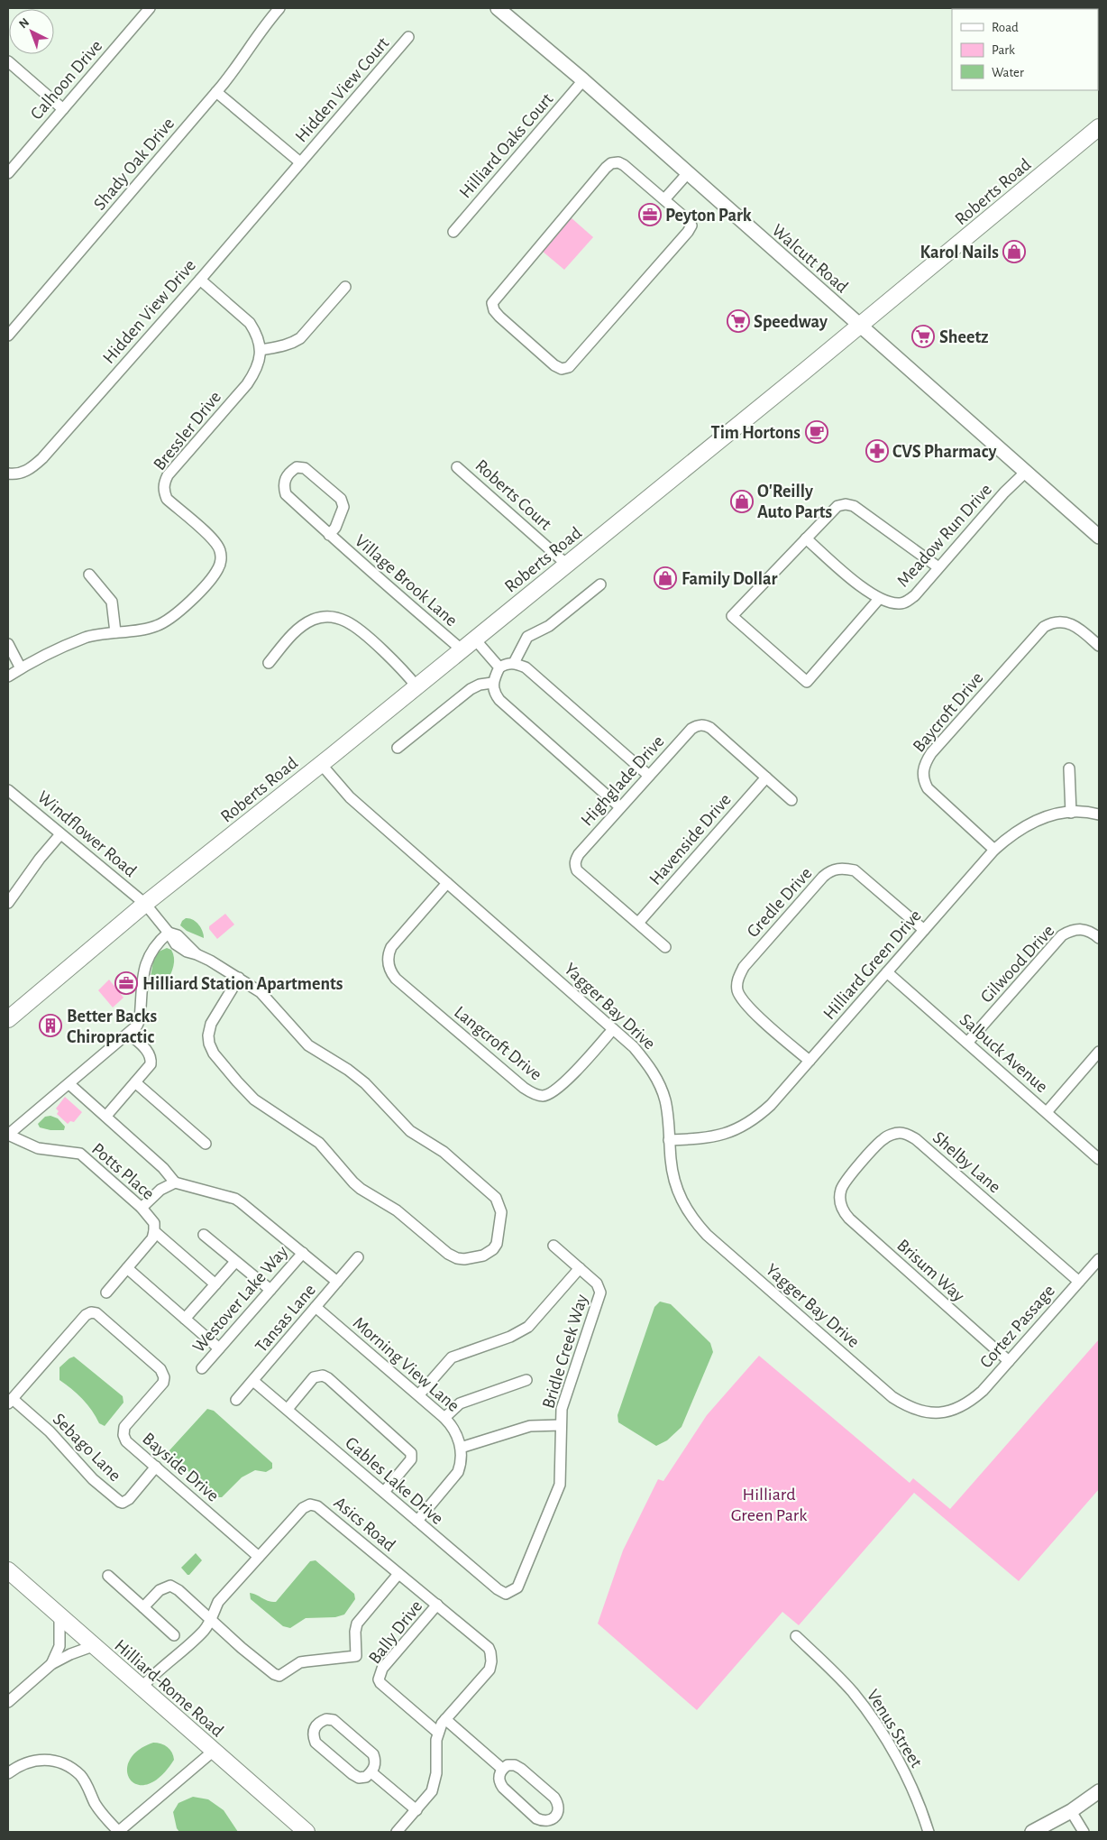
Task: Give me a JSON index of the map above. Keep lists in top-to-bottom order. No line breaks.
{"streets":{"main road":["Roberts Road","Hilliard-Rome Road"],"street":["Calhoon Drive","Hidden View Court","Hilliard Oaks Court","Shady Oak Drive","Walcutt Road","Hidden View Drive","Bressler Drive","Roberts Court","Meadow Run Drive","Village Brook Lane","Baycroft Drive","Highglade Drive","Windflower Road","Havenside Drive","Gredle Drive","Gilwood Drive","Hilliard Green Drive","Yagger Bay Drive","Langcroft Drive","Salbuck Avenue","Shelby Lane","Potts Place","Brisum Way","Westover Lake Way","Tansas Lane","Cortez Passage","Bridle Creek Way","Morning View Lane","Sebago Lane","Bayside Drive","Gables Lake Drive","Asics Road","Bally Drive","Venus Street"]},"crossings":[["Hidden View Court","Hidden View Drive"],["Hilliard Oaks Court","Walcutt Road"],["Roberts Road","Walcutt Road"],["Roberts Road","Roberts Court"],["Roberts Road","Village Brook Lane"],["Roberts Road","Windflower Road"],["Roberts Road","Yagger Bay Drive"],["Walcutt Road","Meadow Run Drive"],["Baycroft Drive","Hilliard Green Drive"],["Highglade Drive","Havenside Drive"],["Gredle Drive","Hilliard Green Drive"],["Gilwood Drive","Salbuck Avenue"],["Hilliard Green Drive","Yagger Bay Drive"],["Hilliard Green Drive","Salbuck Avenue"],["Yagger Bay Drive","Langcroft Drive"],["Yagger Bay Drive","Cortez Passage"],["Shelby Lane","Brisum Way"],["Shelby Lane","Cortez Passage"],["Brisum Way","Cortez Passage"],["Tansas Lane","Morning View Lane"],["Tansas Lane","Gables Lake Drive"],["Bridle Creek Way","Gables Lake Drive"],["Morning View Lane","Gables Lake Drive"],["Sebago Lane","Bayside Drive"],["Bayside Drive","Asics Road"],["Asics Road","Bally Drive"],["Asics Road","Hilliard-Rome Road"]],"parks":["Hilliard Green Park"],"places":{"office":["Peyton Park","Hilliard Station Apartments"],"shop":["Karol Nails","O'Reilly Auto Parts","Family Dollar"],"supermarket":["Speedway","Sheetz"],"cafe":["Tim Hortons"],"pharmacy":["CVS Pharmacy"],"building":["Better Backs Chiropractic"]},"legend":["Road","Park","Water"],"north":"top left"}
